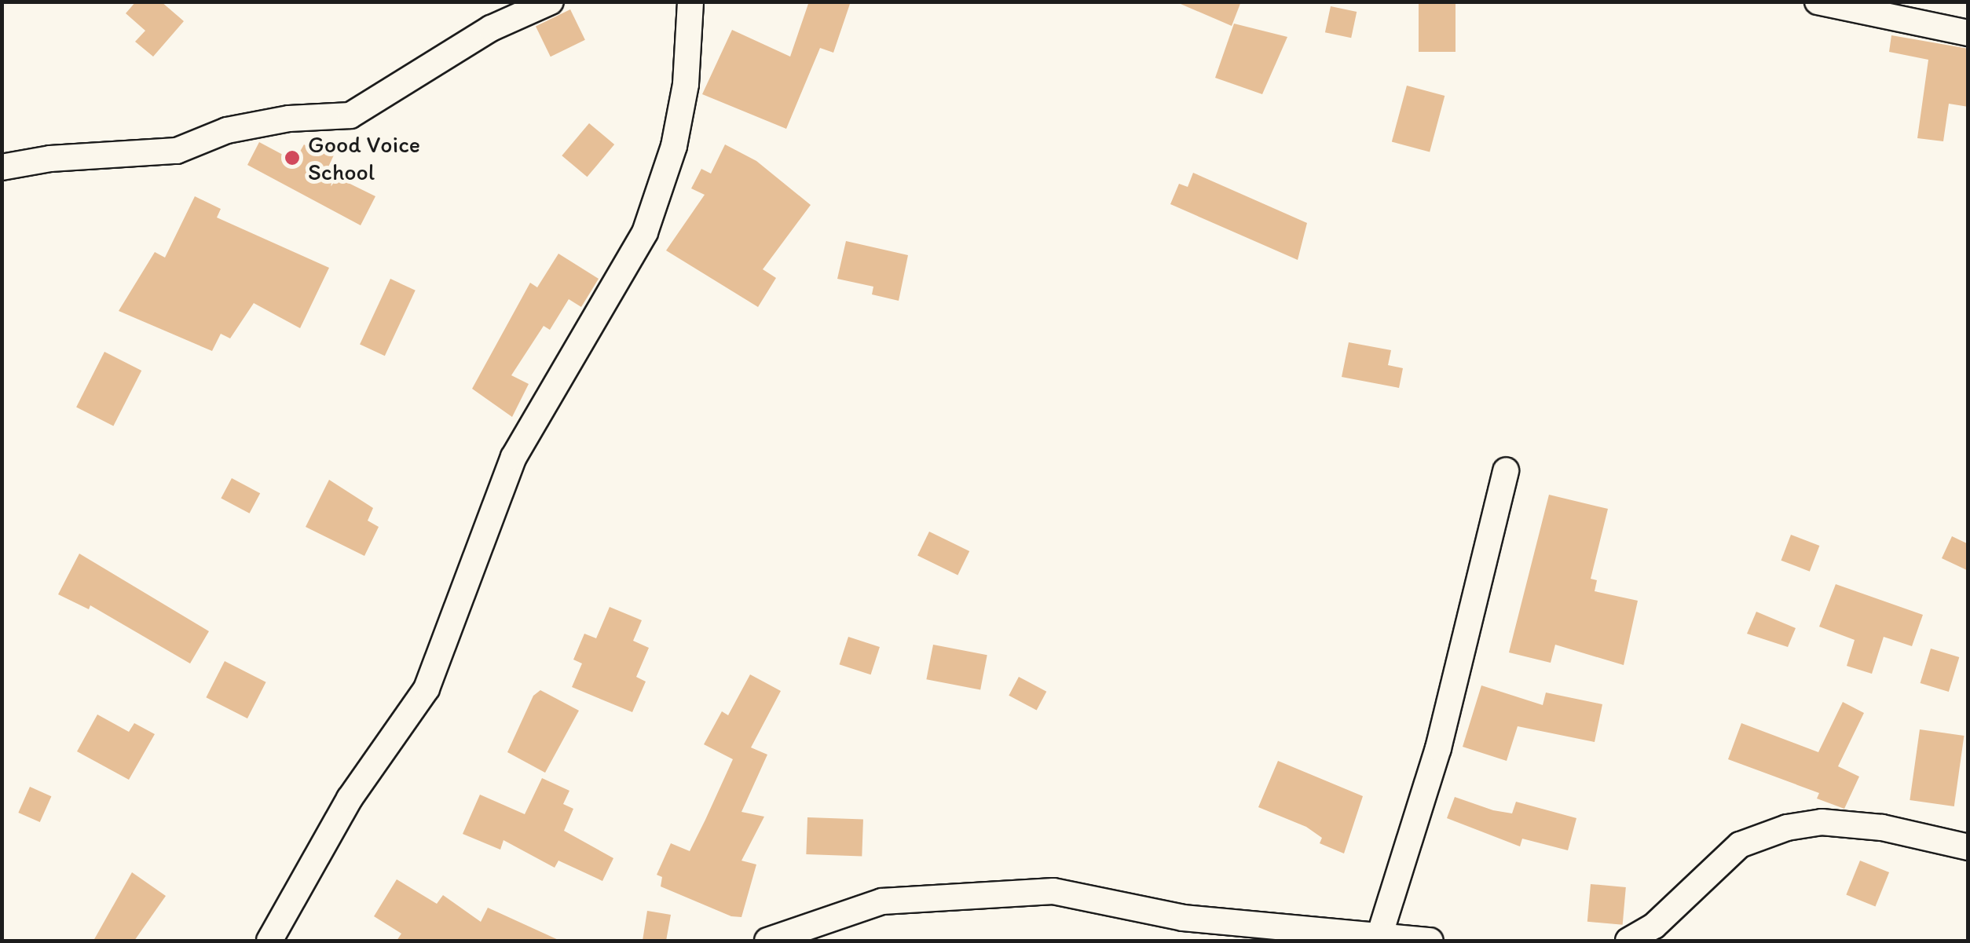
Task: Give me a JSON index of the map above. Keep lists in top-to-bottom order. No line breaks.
{"places":["Good Voice School"]}
